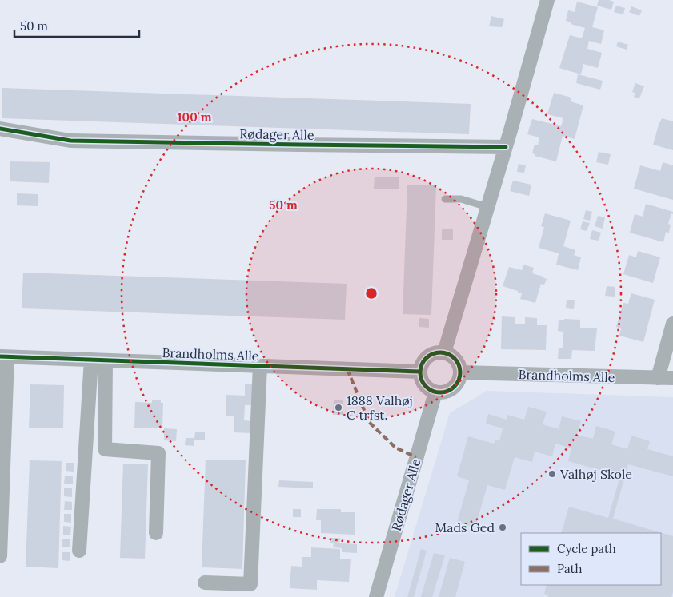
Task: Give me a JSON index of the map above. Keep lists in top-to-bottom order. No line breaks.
{"streets":{"street":["Rødager Alle","Brandholms Alle"]},"crossings":[["Rødager Alle","Brandholms Alle"]],"places":["1888 Valhøj C trfst.","Valhøj Skole","Mads Ged"],"legend":["Cycle path","Path"],"scale_bar":"50 m","rings":["100 m","50 m"]}
